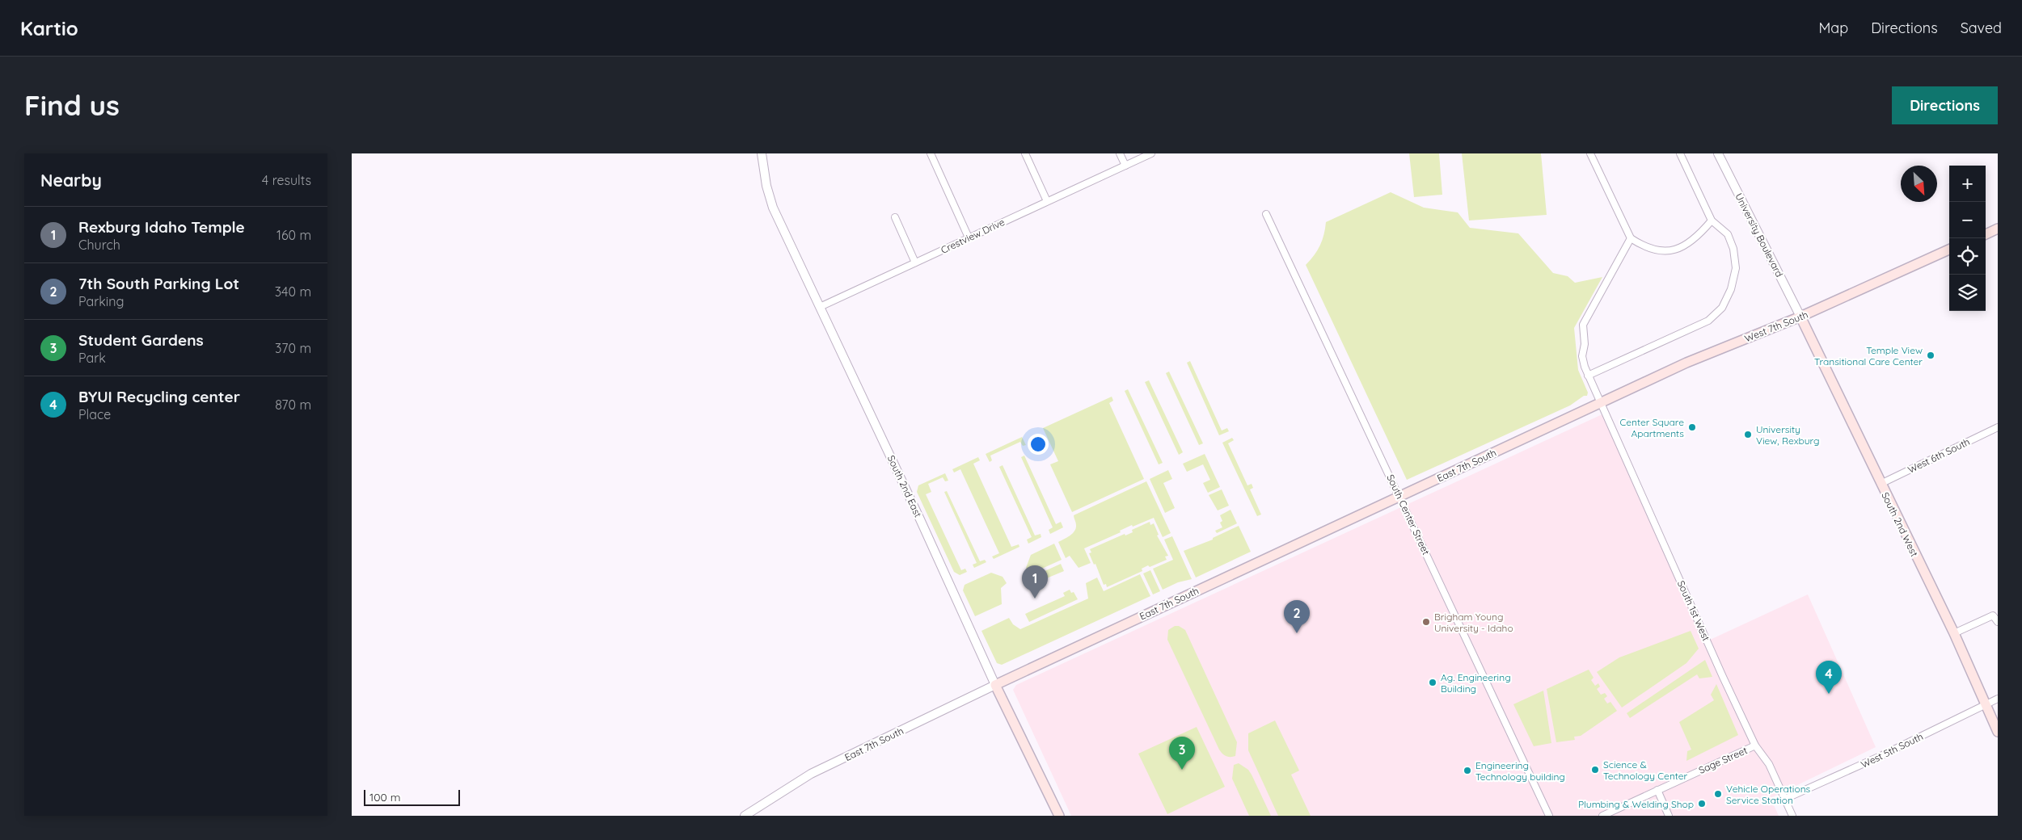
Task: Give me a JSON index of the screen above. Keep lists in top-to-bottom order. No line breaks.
{"streets":{"main road":["West 7th South","East 7th South","South 2nd East","South 2nd West"],"street":["University Boulevard","Crestview Drive","West 6th South","South Center Street","South 1st West","West 5th South","Sage Street"]},"crossings":[["University Boulevard","West 7th South"],["University Boulevard","South 2nd West"],["Crestview Drive","South 2nd East"],["West 7th South","East 7th South"],["West 7th South","South 2nd West"],["West 7th South","South 1st West"],["West 6th South","South 2nd West"],["East 7th South","South 2nd East"],["East 7th South","South Center Street"],["East 7th South","South 1st West"],["South 2nd West","West 5th South"],["South 1st West","West 5th South"],["South 1st West","Sage Street"]],"places":["Temple View Transitional Care Center","Center Square Apartments","University View, Rexburg","Brigham Young University - Idaho","Ag. Engineering Building","Science & Technology Center","Engineering Technology building","Vehicle Operations Service Station","Plumbing & Welding Shop"],"scale_bar":"100 m","north":"bottom right","page":{"header":"Kartio","nav":["Map","Directions","Saved"],"buttons":"Directions","title":"Find us","heading":["Nearby","4 results"],"map_buttons":["+","−"],"list":[{"mark":"1","name":"Rexburg Idaho Temple","note":"Church","value":"160 m"},{"mark":"2","name":"7th South Parking Lot","note":"Parking","value":"340 m"},{"mark":"3","name":"Student Gardens","note":"Park","value":"370 m"},{"mark":"4","name":"BYUI Recycling center","note":"Place","value":"870 m"}],"pins":["1","2","4","3"],"scale":"100 m"}}
